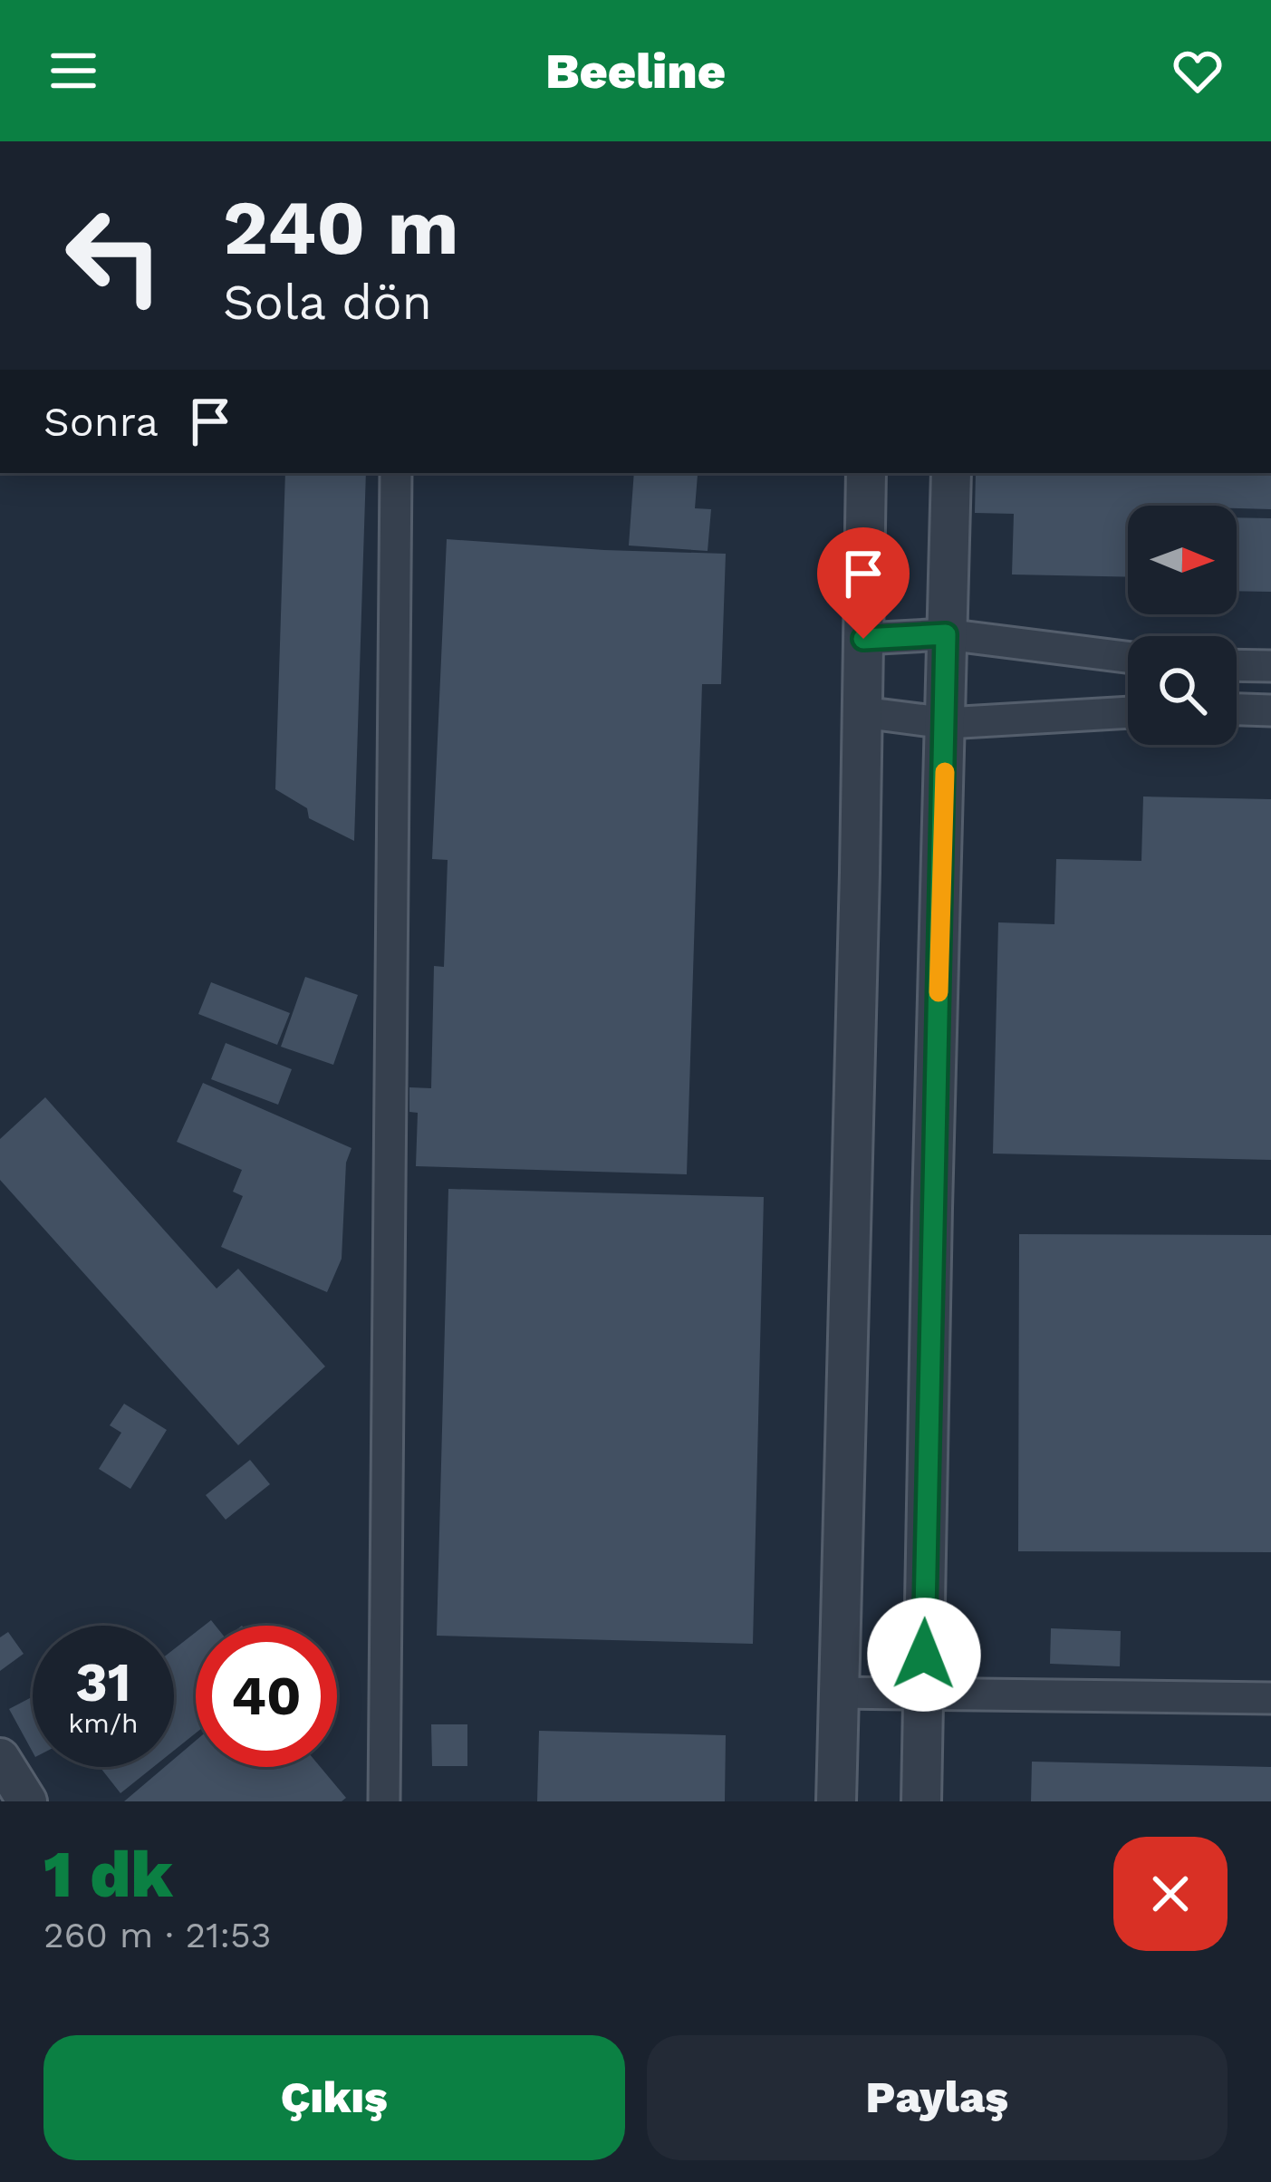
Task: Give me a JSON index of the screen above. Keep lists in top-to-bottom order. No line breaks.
{"north":"right","page":{"header":"Beeline","turn":["240 m","Sola dön"],"then":"Sonra","speed":"31 km/h","limit":"40","heading":["1 dk","260 m · 21:53"],"buttons":["Çıkış","Paylaş"]}}
